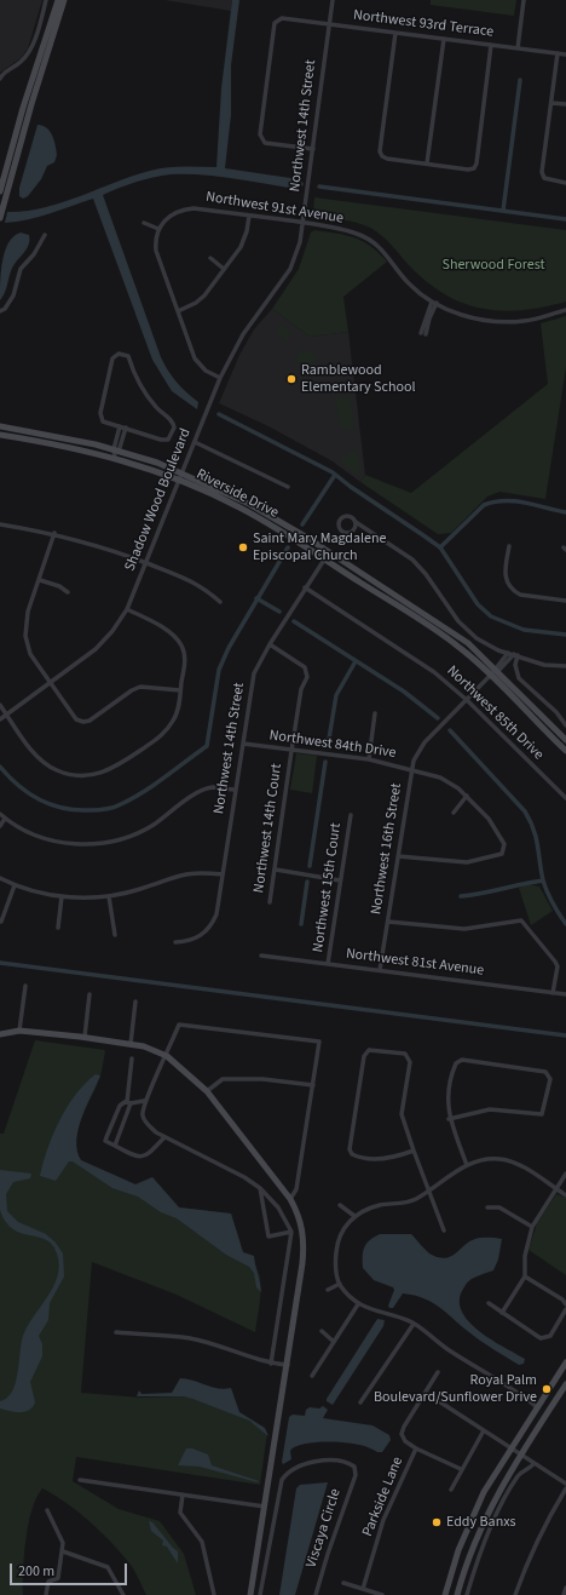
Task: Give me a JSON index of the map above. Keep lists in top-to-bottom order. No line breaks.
{"streets":{"street":["Northwest 93rd Terrace","Northwest 14th Street","Northwest 91st Avenue","Riverside Drive","Shadow Wood Boulevard","Northwest 85th Drive","Northwest 84th Drive","Northwest 14th Court","Northwest 16th Street","Northwest 15th Court","Northwest 81st Avenue","Parkside Lane","Viscaya Circle"]},"crossings":[["Northwest 93rd Terrace","Northwest 14th Street"],["Northwest 14th Street","Northwest 91st Avenue"],["Northwest 14th Street","Riverside Drive"],["Northwest 14th Street","Shadow Wood Boulevard"],["Northwest 14th Street","Northwest 85th Drive"],["Northwest 14th Street","Northwest 84th Drive"],["Northwest 14th Street","Northwest 14th Court"],["Riverside Drive","Shadow Wood Boulevard"],["Riverside Drive","Northwest 16th Street"],["Northwest 85th Drive","Northwest 16th Street"],["Northwest 84th Drive","Northwest 14th Court"],["Northwest 84th Drive","Northwest 16th Street"],["Northwest 16th Street","Northwest 81st Avenue"],["Northwest 15th Court","Northwest 81st Avenue"]],"parks":["Sherwood Forest"],"places":["Ramblewood Elementary School","Saint Mary Magdalene Episcopal Church","Royal Palm Boulevard/Sunflower Drive","Eddy Banxs"],"scale_bar":"200 m"}
